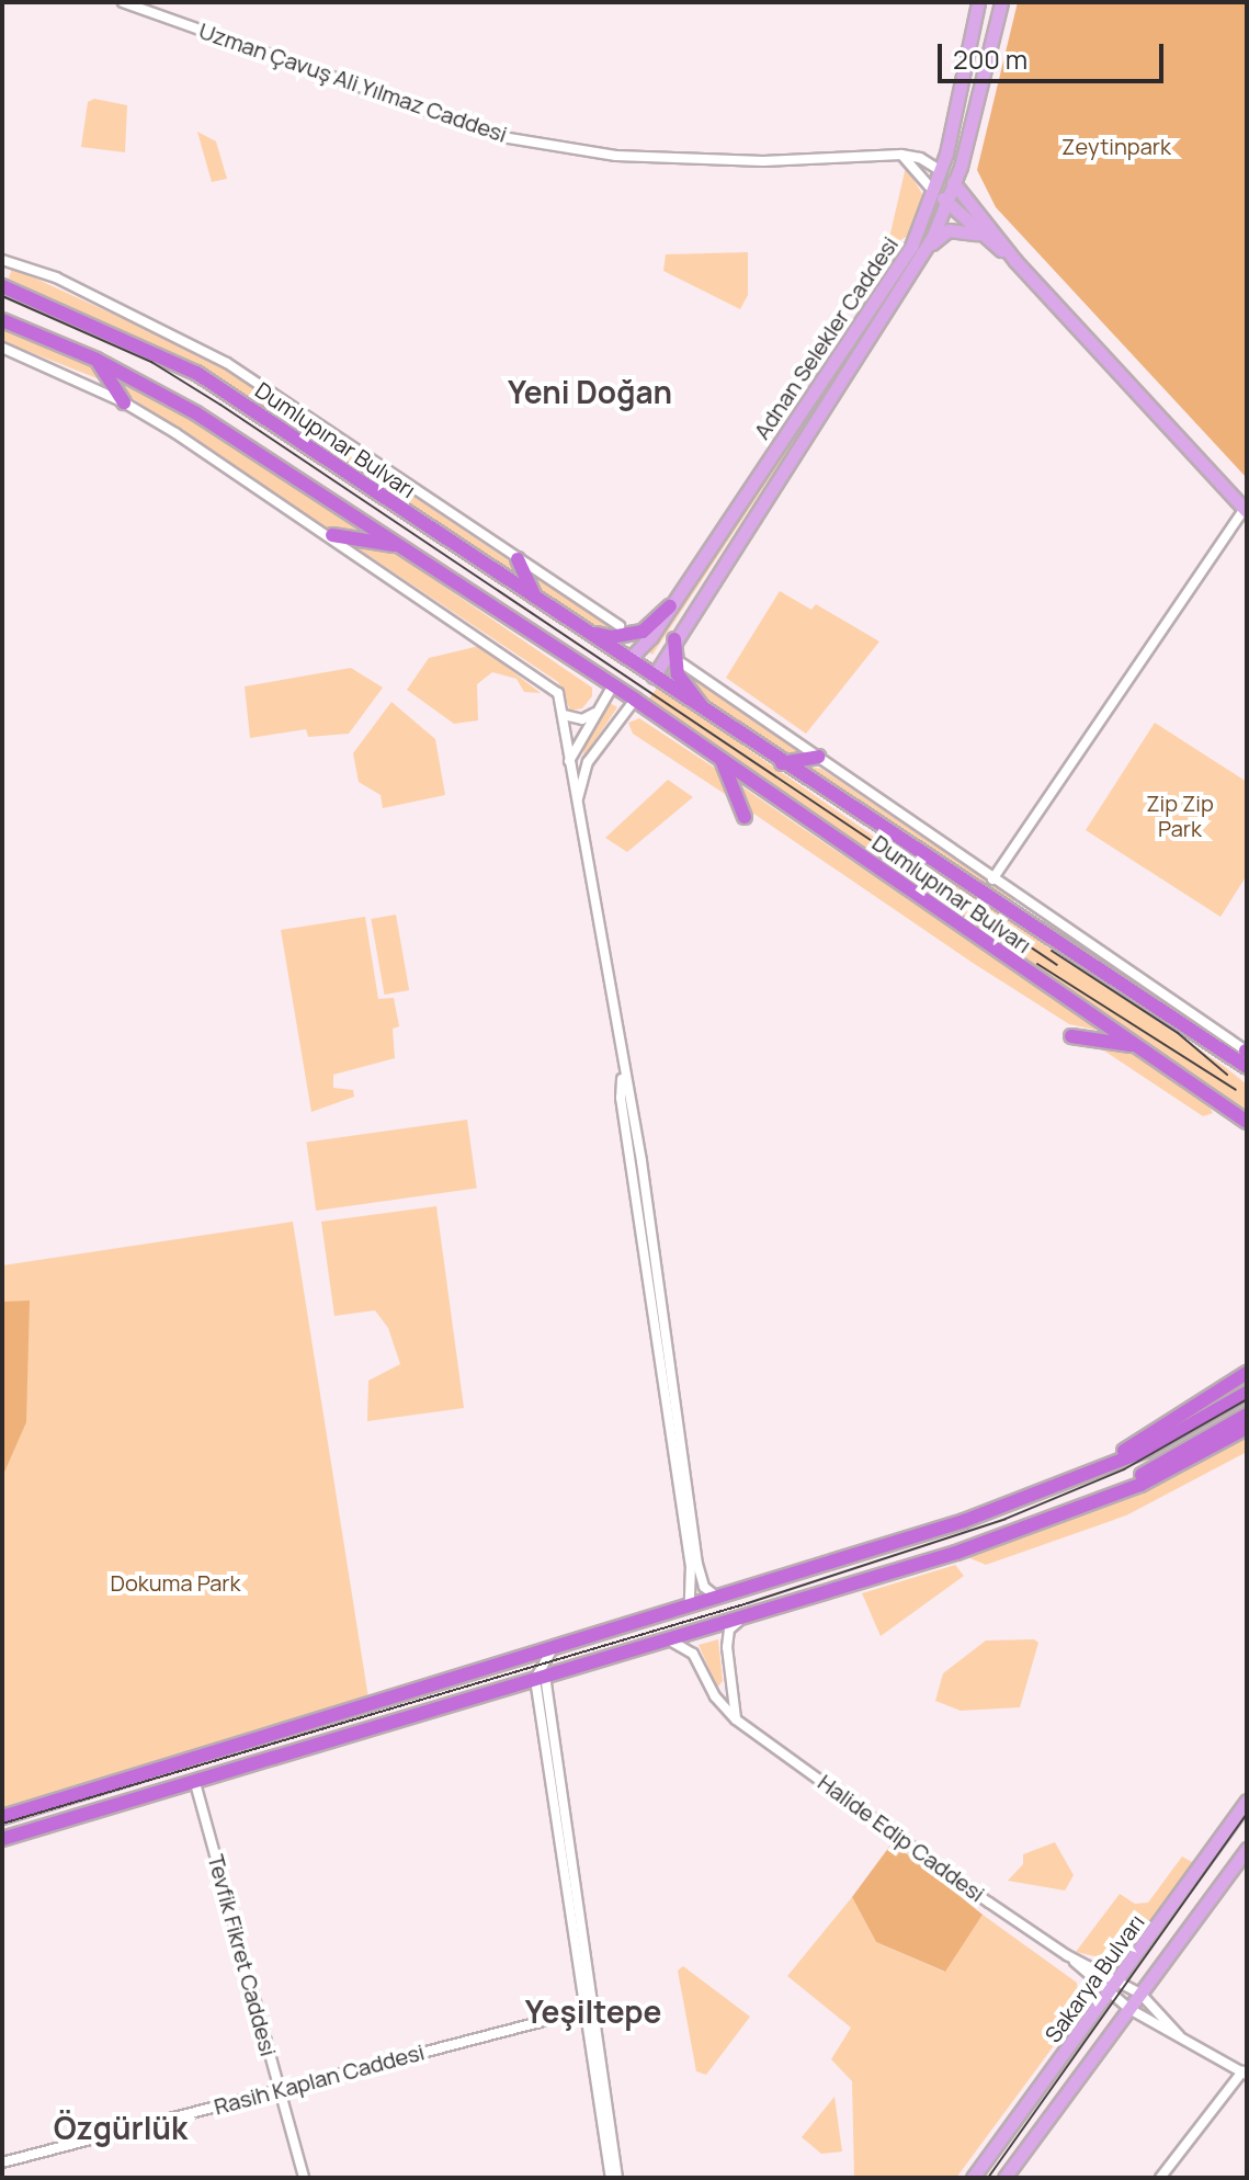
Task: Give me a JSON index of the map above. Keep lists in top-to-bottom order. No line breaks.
{"streets":{"highway":["Dumlupınar Bulvarı"],"main road":["Adnan Selekler Caddesi","Sakarya Bulvarı"],"street":["Uzman Çavuş Ali Yılmaz Caddesi","Halide Edip Caddesi","Tevfik Fikret Caddesi","Rasih Kaplan Caddesi"]},"crossings":[["Adnan Selekler Caddesi","Dumlupınar Bulvarı"],["Tevfik Fikret Caddesi","Rasih Kaplan Caddesi"]],"districts":["Yeni Doğan","Yeşiltepe","Özgürlük"],"parks":["Zeytinpark","Zip Zip Park","Dokuma Park"],"scale_bar":"200 m"}
